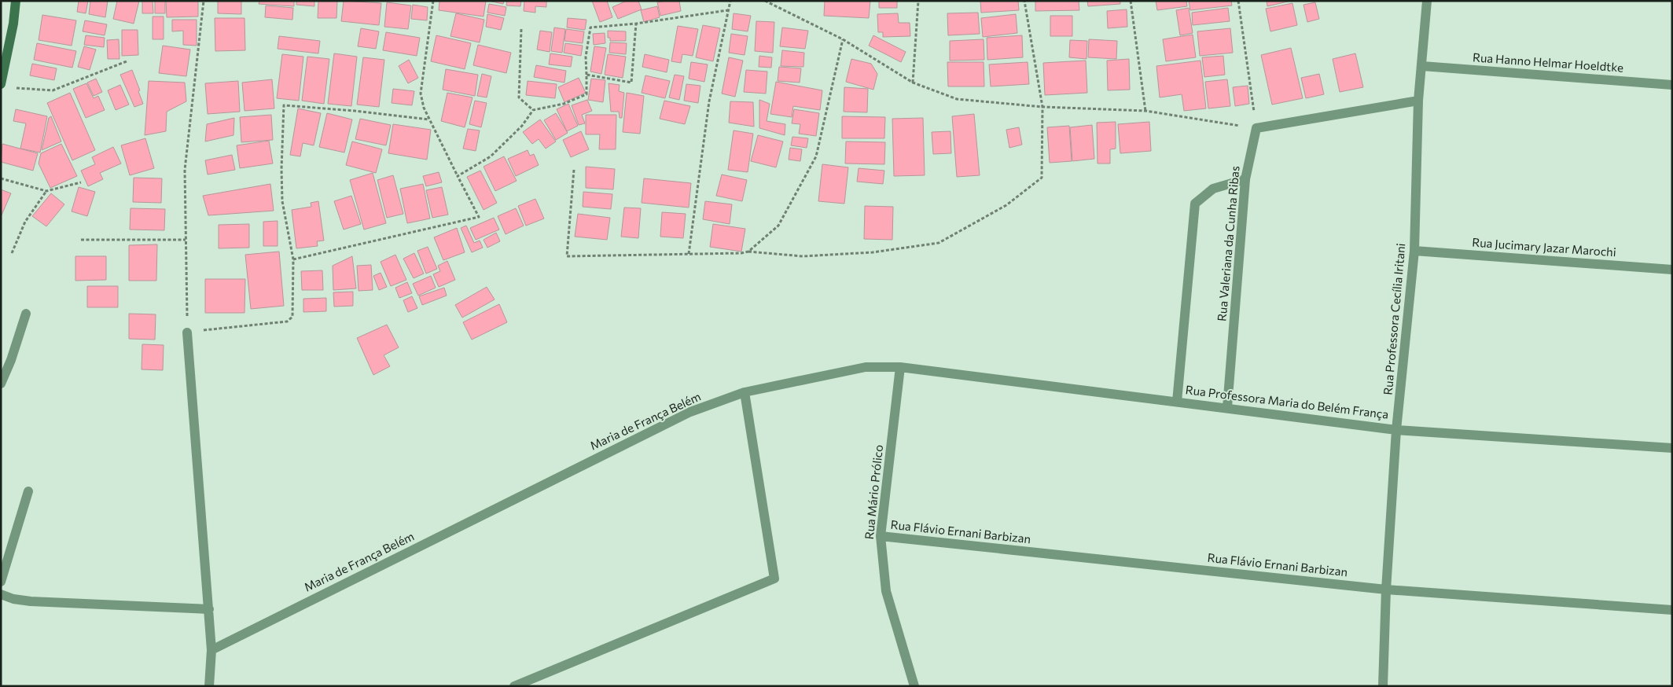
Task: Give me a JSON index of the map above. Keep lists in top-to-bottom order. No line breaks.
{"streets":{"street":["Rua Hanno Helmar Hoeldtke","Rua Valeriana da Cunha Ribas","Rua Jucimary Jazar Marochi","Rua Professora Cecília Iritani","Rua Professora Maria do Belém França","Maria de França Belém","Rua Mário Prólico","Rua Flávio Ernani Barbizan"]},"crossings":[["Rua Hanno Helmar Hoeldtke","Rua Professora Cecília Iritani"],["Rua Valeriana da Cunha Ribas","Rua Professora Maria do Belém França"],["Rua Jucimary Jazar Marochi","Rua Professora Cecília Iritani"],["Rua Professora Cecília Iritani","Rua Professora Maria do Belém França"],["Rua Professora Cecília Iritani","Rua Flávio Ernani Barbizan"],["Rua Professora Maria do Belém França","Maria de França Belém"],["Rua Professora Maria do Belém França","Rua Mário Prólico"],["Rua Mário Prólico","Rua Flávio Ernani Barbizan"]]}
